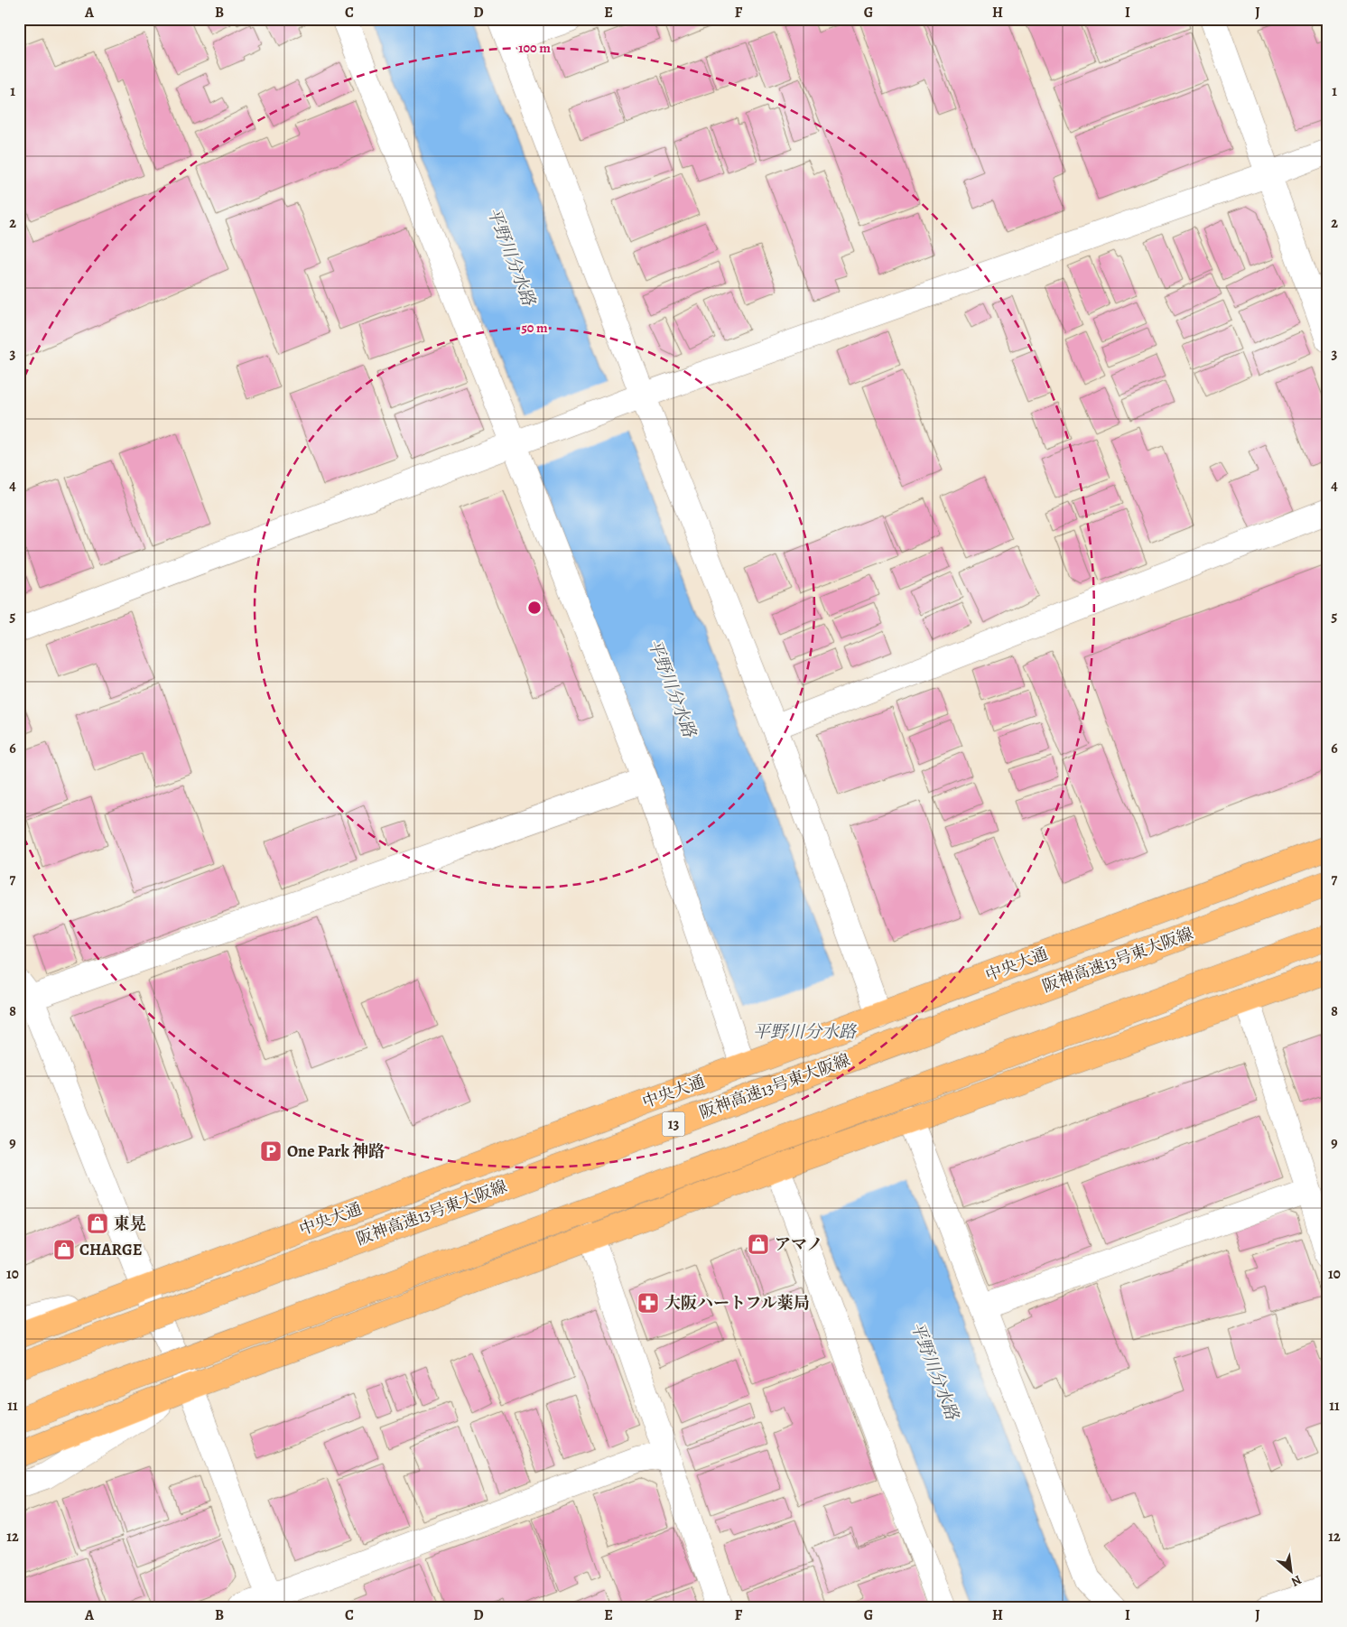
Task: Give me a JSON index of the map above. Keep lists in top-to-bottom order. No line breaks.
{"streets":{"main road":["阪神高速13号東大阪線","中央大通","13"]},"water":["平野川分水路"],"places":{"parking":["One Park 神路"],"shop":["東晃","アマノ","CHARGE"],"pharmacy":["大阪ハートフル薬局"]},"north":"bottom right","grid":{"columns":["A","B","C","D","E","F","G","H","I","J"],"rows":["1","2","3","4","5","6","7","8","9","10","11","12"]},"rings":["100 m","50 m"]}
